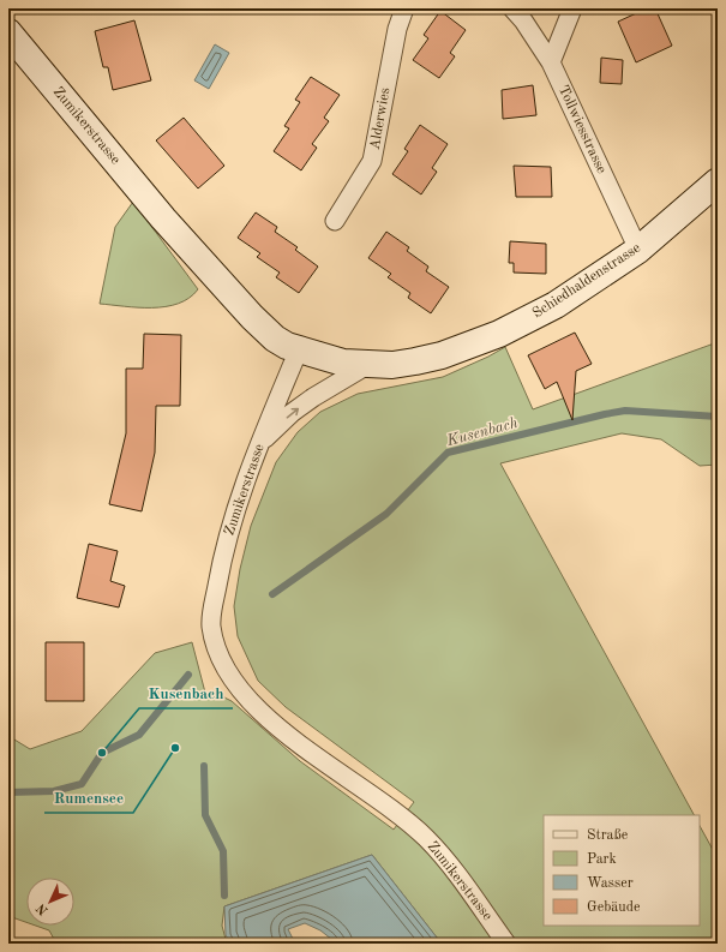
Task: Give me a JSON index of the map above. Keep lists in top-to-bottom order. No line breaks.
{"streets":{"main road":["Zumikerstrasse","Schiedhaldenstrasse"],"street":["Alderwies","Tollwiesstrasse"]},"crossings":[["Zumikerstrasse","Schiedhaldenstrasse"],["Tollwiesstrasse","Schiedhaldenstrasse"]],"water":["Kusenbach"],"places":["Rumensee","Kusenbach"],"legend":["Straße","Park","Wasser","Gebäude"],"north":"bottom left"}
